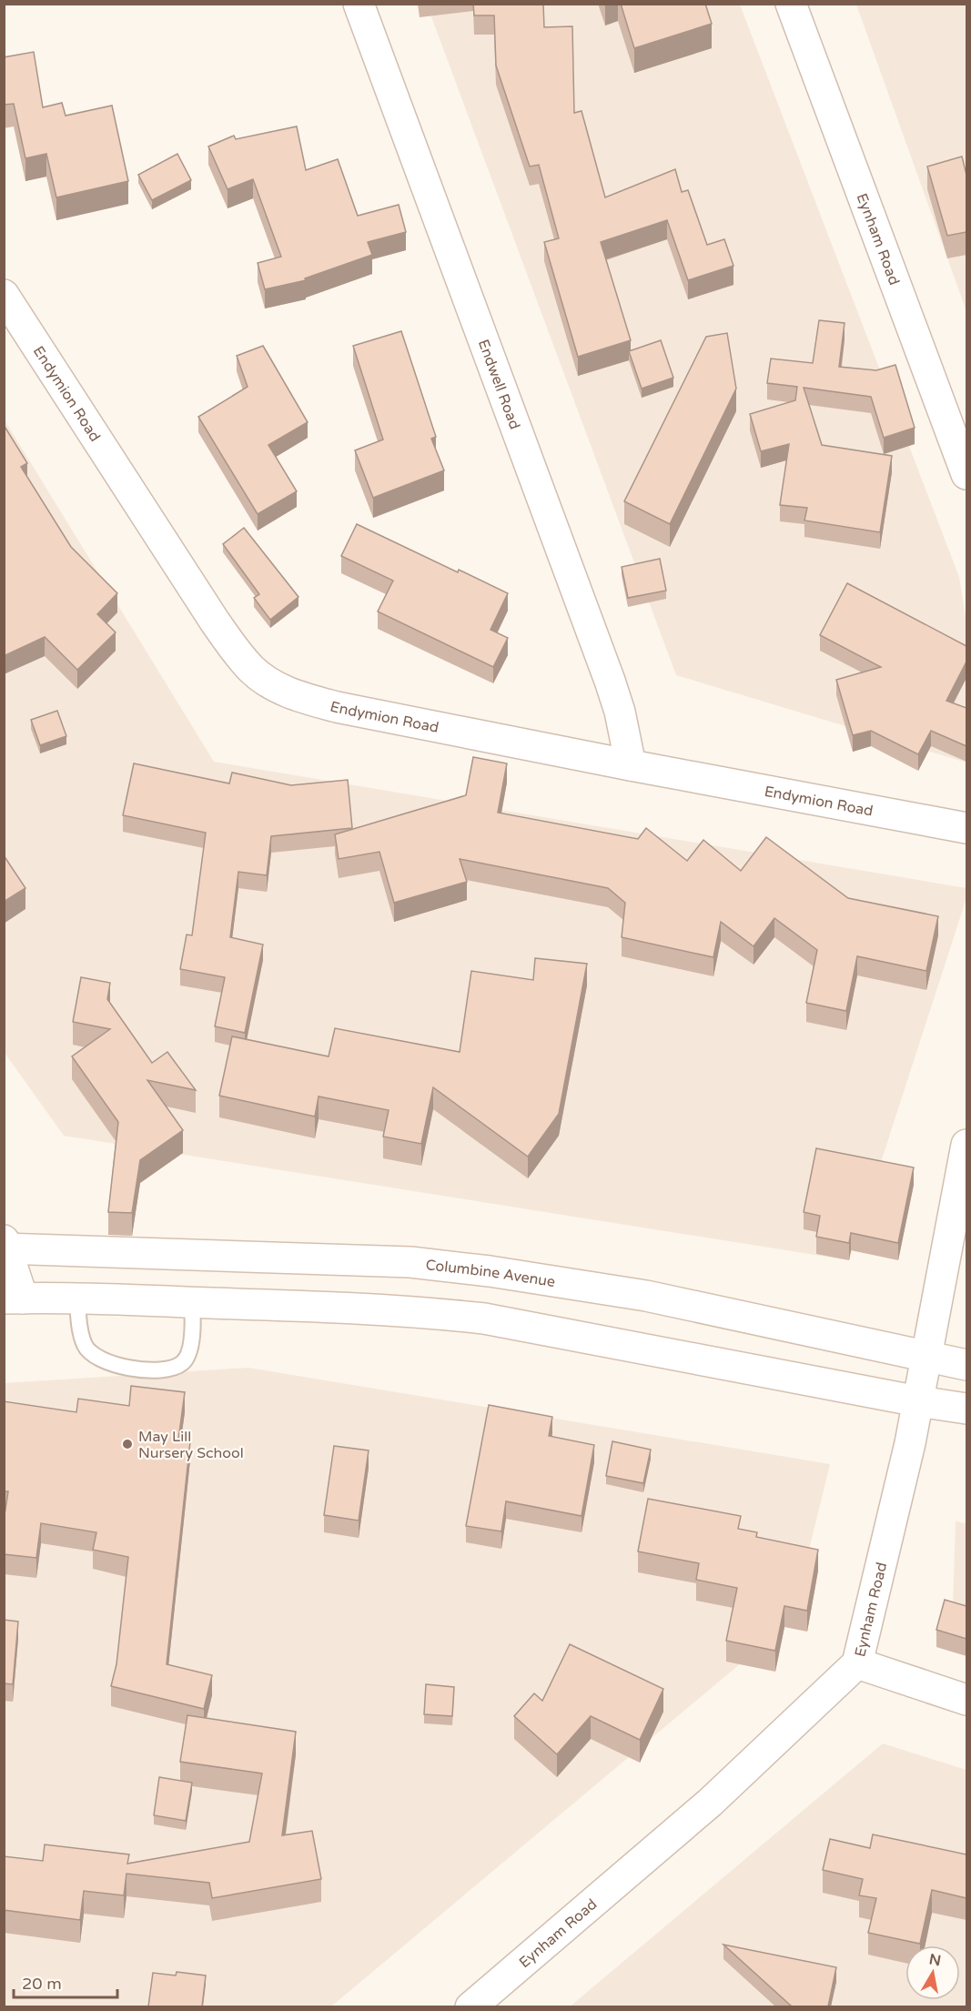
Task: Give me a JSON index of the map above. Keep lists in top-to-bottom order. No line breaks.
{"streets":{"street":["Eynham Road","Endwell Road","Endymion Road","Columbine Avenue"]},"crossings":[["Eynham Road","Columbine Avenue"],["Endwell Road","Endymion Road"]],"places":["May Lill Nursery School"],"scale_bar":"20 m","north":"top"}
